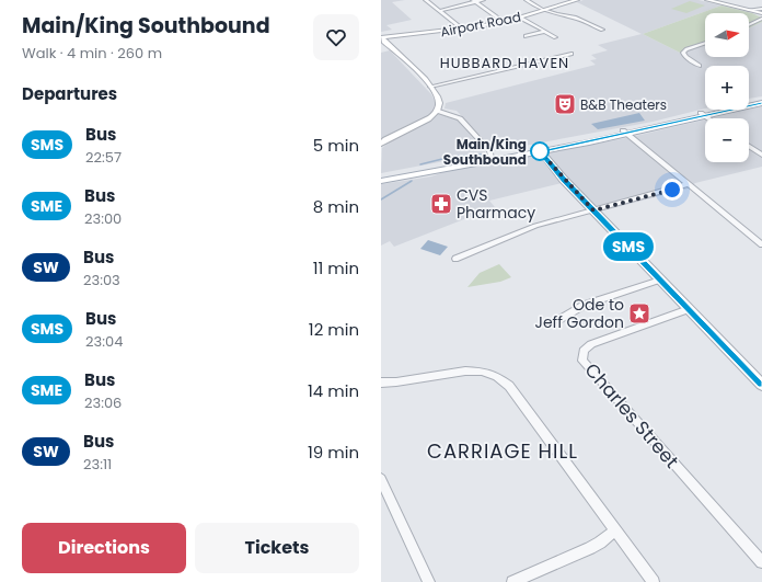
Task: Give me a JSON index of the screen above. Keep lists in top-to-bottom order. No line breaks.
{"streets":{"street":["Airport Road","Charles Street"]},"districts":["HUBBARD HAVEN","CARRIAGE HILL"],"places":{"theatre":["B&B Theaters"],"other":["Main/King Southbound"],"pharmacy":["CVS Pharmacy"],"place":["Ode to Jeff Gordon"]},"lines":["bus line SMS"],"north":"right","page":{"heading":[["Main/King Southbound","Walk · 4 min · 260 m"],"Departures"],"on_map":"SMS","map_buttons":["+","−"],"list":[{"mark":"SMS","name":"Bus","note":"22:57","value":"5 min"},{"mark":"SME","name":"Bus","note":"23:00","value":"8 min"},{"mark":"SW","name":"Bus","note":"23:03","value":"11 min"},{"mark":"SMS","name":"Bus","note":"23:04","value":"12 min"},{"mark":"SME","name":"Bus","note":"23:06","value":"14 min"},{"mark":"SW","name":"Bus","note":"23:11","value":"19 min"}],"buttons":["Directions","Tickets"]}}
